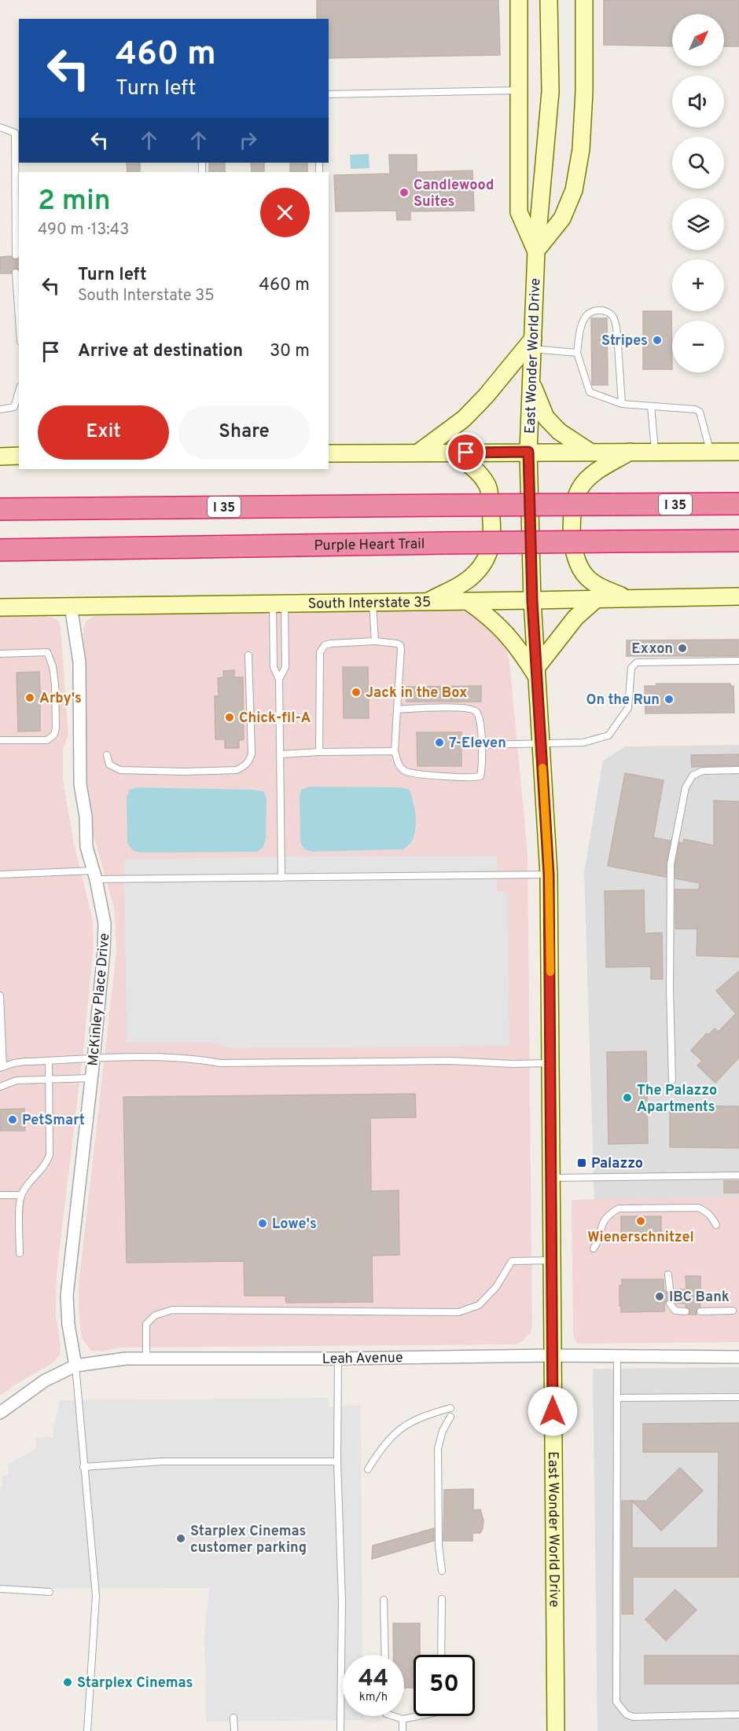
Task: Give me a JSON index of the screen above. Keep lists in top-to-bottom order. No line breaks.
{"streets":{"highway":["I 35","Purple Heart Trail"],"main road":["East Wonder World Drive","South Interstate 35"],"street":["McKinley Place Drive","Leah Avenue"]},"crossings":[["East Wonder World Drive","South Interstate 35"],["East Wonder World Drive","Leah Avenue"],["South Interstate 35","McKinley Place Drive"],["McKinley Place Drive","Leah Avenue"]],"places":{"other":["Candlewood Suites","Stripes","Exxon","Jack in the Box","Arby's","On the Run","Chick-fil-A","7-Eleven","The Palazzo Apartments","PetSmart","Wienerschnitzel","Lowe's","IBC Bank","Starplex Cinemas customer parking","Starplex Cinemas"],"transit":["Palazzo"]},"north":"top right","page":{"map_buttons":["+","−"],"turn":["460 m","Turn left"],"heading":["2 min","490 m · 13:43"],"list":[{"name":"Turn left","note":"South Interstate 35","value":"460 m"},{"name":"Arrive at destination","value":"30 m"}],"buttons":["Exit","Share"],"speed":"44 km/h","limit":"50"}}
